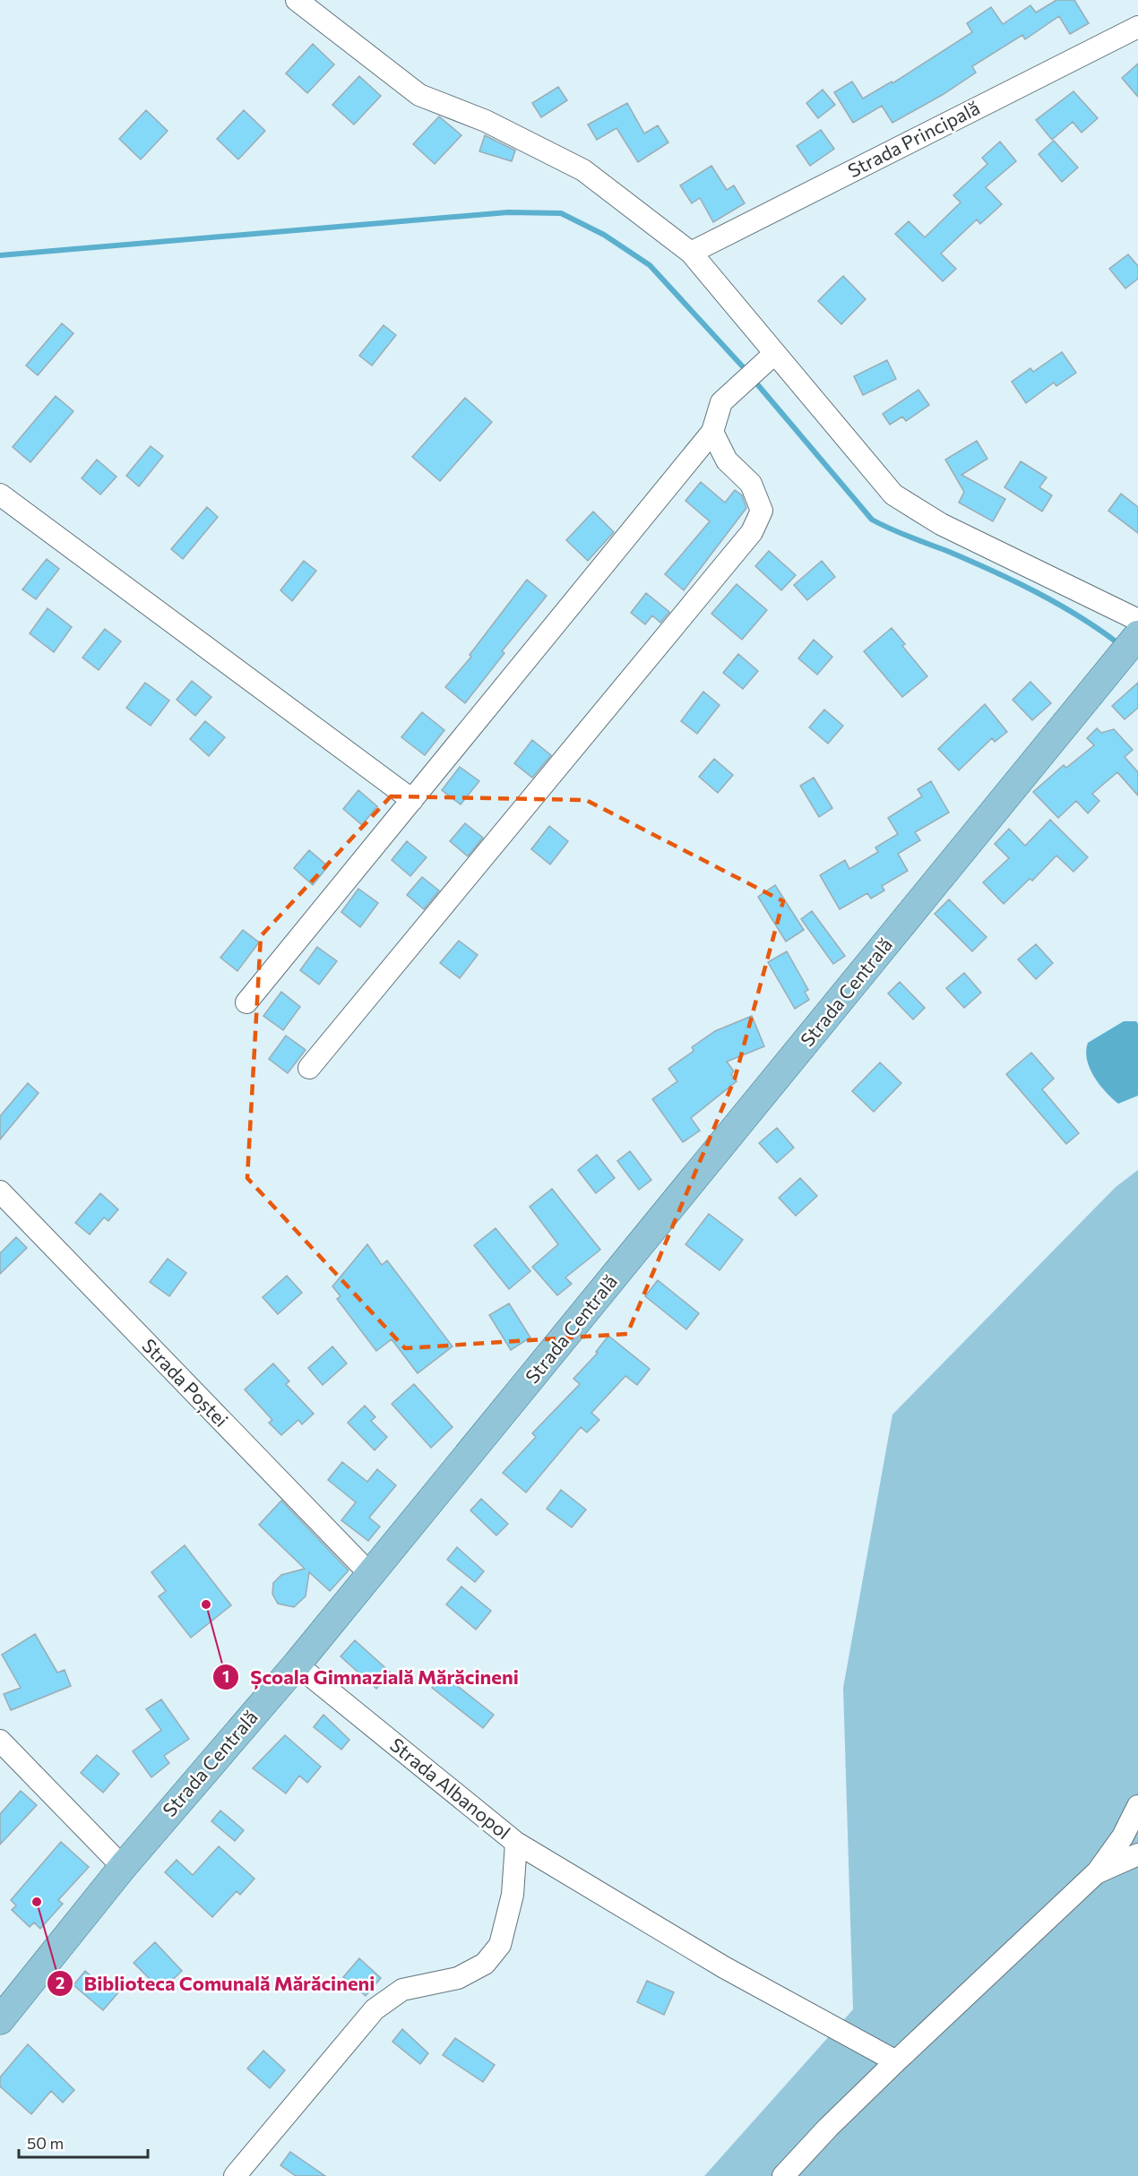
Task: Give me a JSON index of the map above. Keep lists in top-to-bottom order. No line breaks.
{"streets":{"main road":["Strada Centrală"],"street":["Strada Principală","Strada Poștei","Strada Albanopol"]},"crossings":[["Strada Centrală","Strada Poștei"],["Strada Centrală","Strada Albanopol"]],"places":["Școala Gimnazială Mărăcineni","Biblioteca Comunală Mărăcineni"],"scale_bar":"50 m"}
